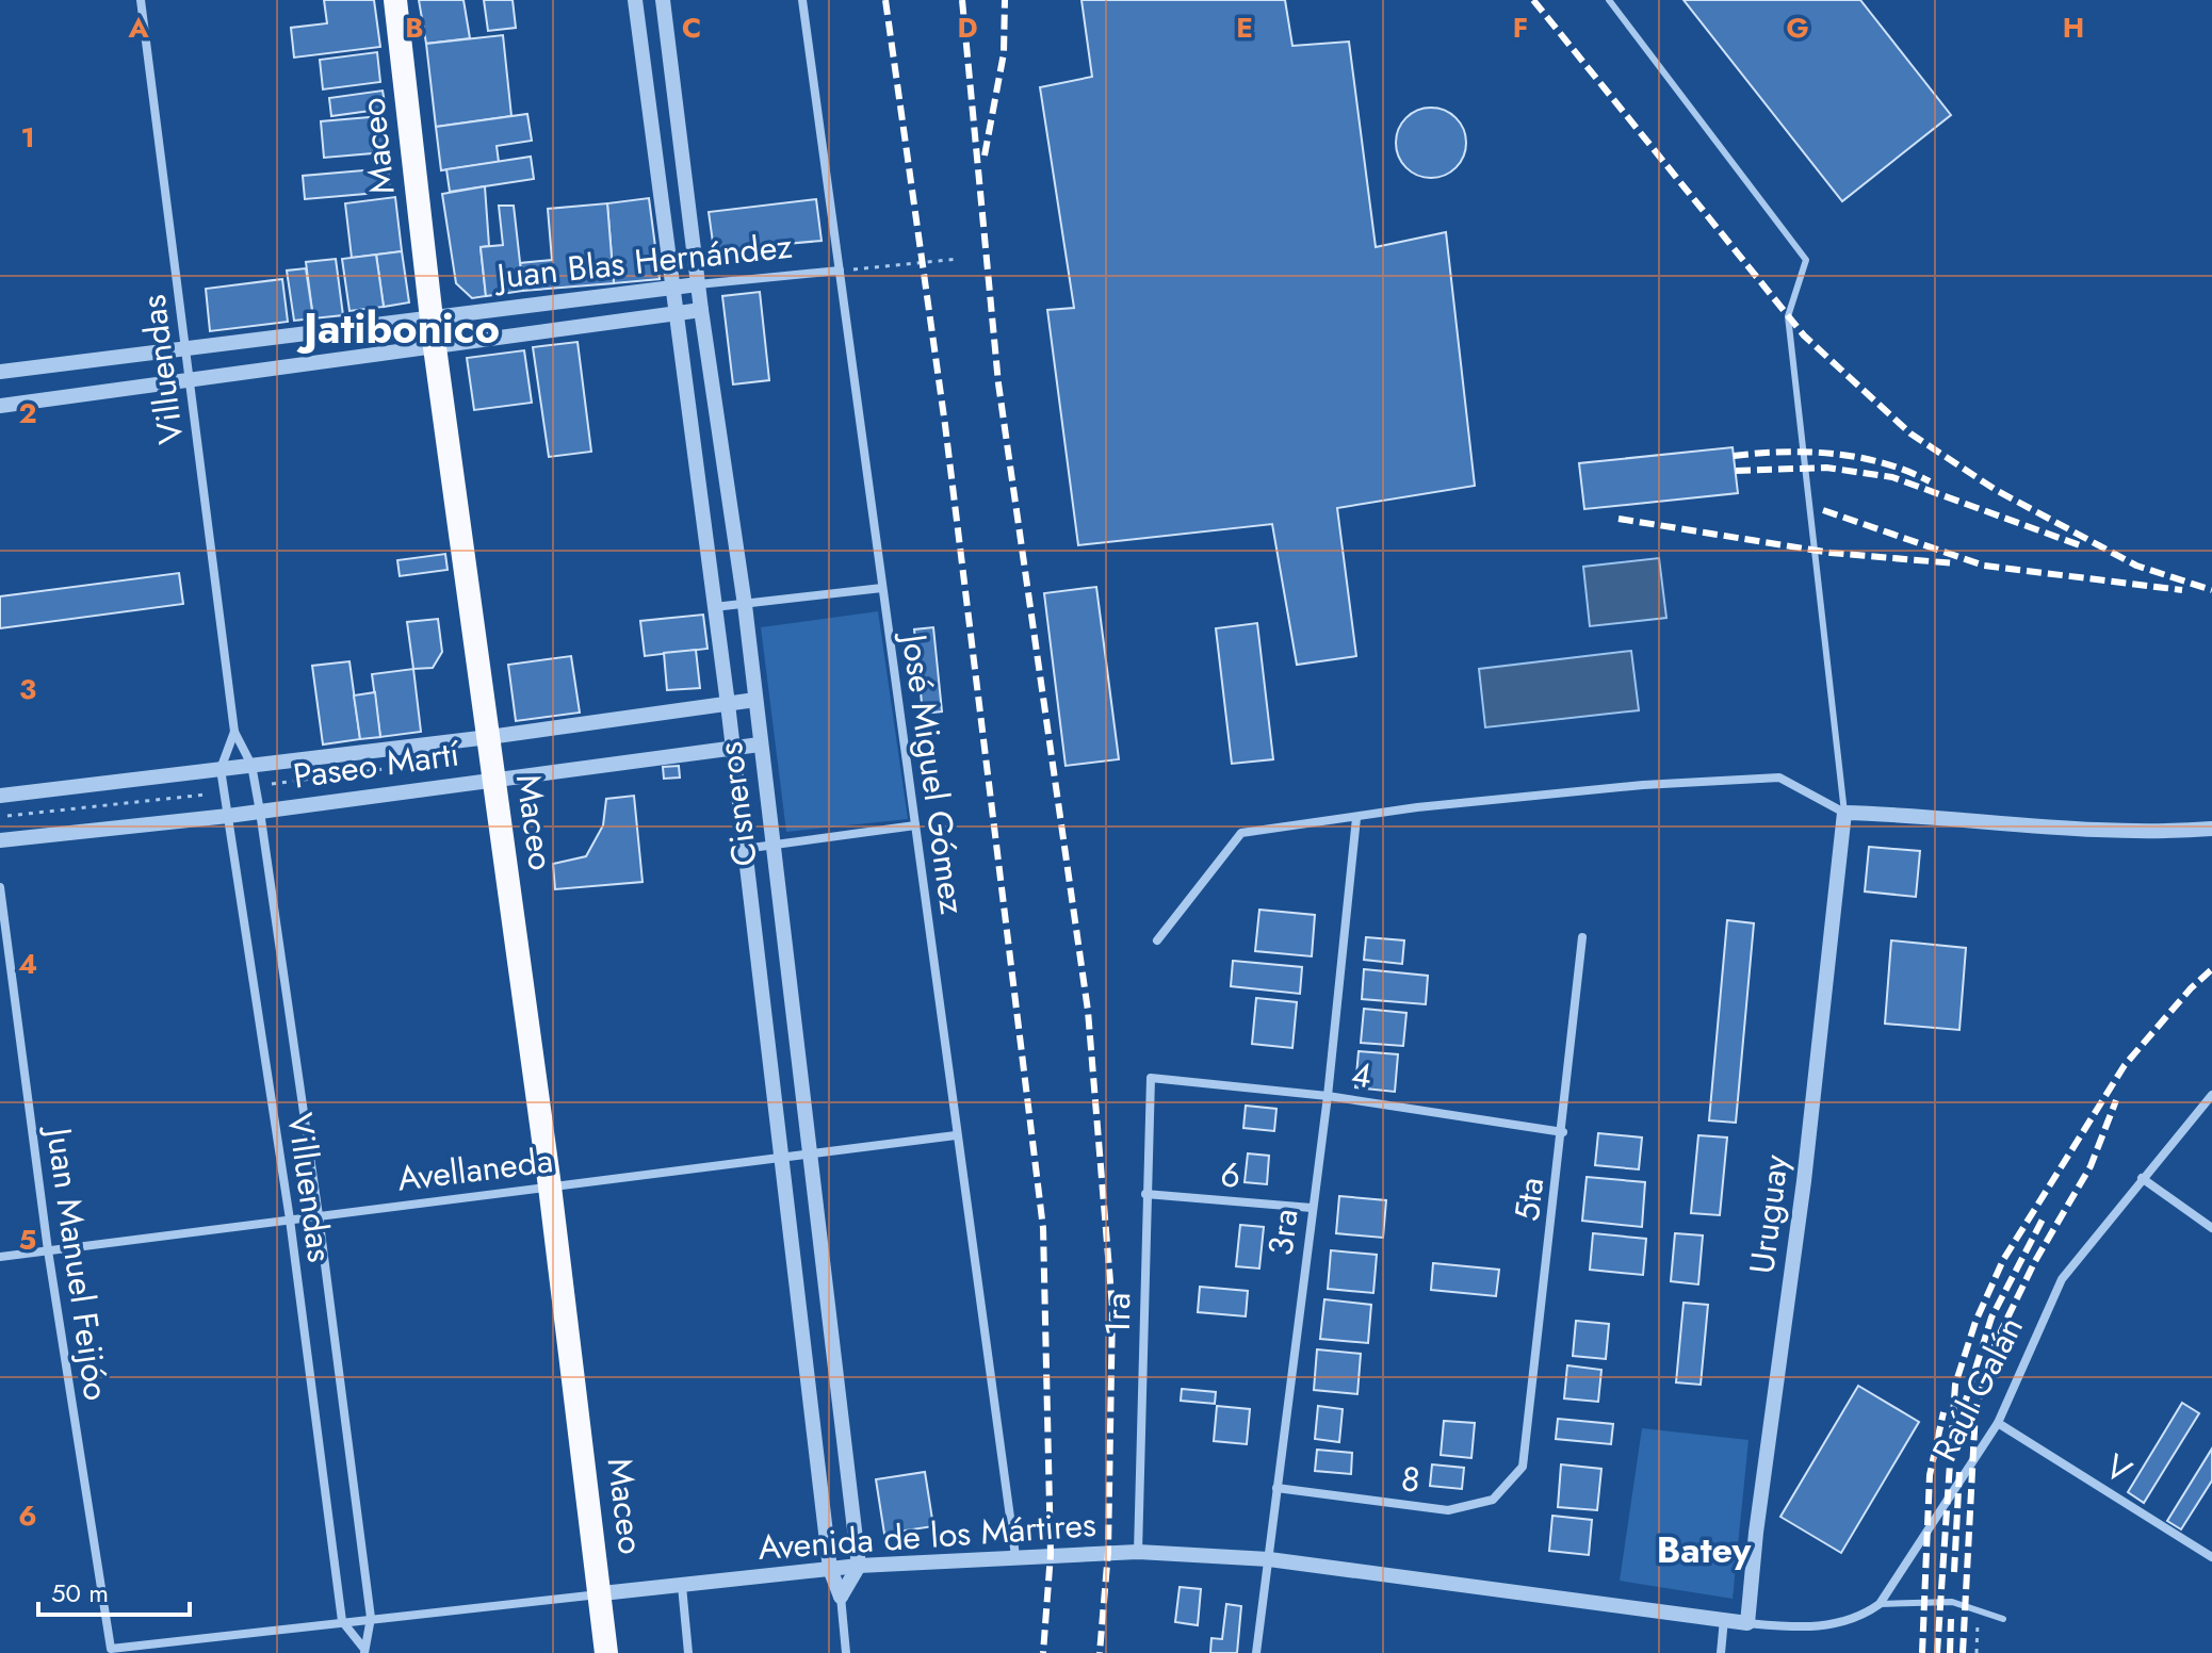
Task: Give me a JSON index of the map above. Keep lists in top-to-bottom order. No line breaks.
{"streets":{"highway":["Maceo"],"street":["Juan Blas Hernández","Villuendas","Paseo Martí","José Miguel Gómez","Cisneros","4","Avellaneda","6","5ta","Uruguay","3ra","Juan Manuel Feijóo","1ra","Raúl Galán","V","8","Avenida de los Mártires"]},"crossings":[["Maceo","Juan Blas Hernández"],["Maceo","Paseo Martí"],["Maceo","Avellaneda"],["Maceo","Avenida de los Mártires"],["Juan Blas Hernández","Villuendas"],["Juan Blas Hernández","José Miguel Gómez"],["Juan Blas Hernández","Cisneros"],["Villuendas","Paseo Martí"],["Villuendas","Avellaneda"],["Villuendas","Avenida de los Mártires"],["Paseo Martí","Cisneros"],["José Miguel Gómez","Avellaneda"],["José Miguel Gómez","Avenida de los Mártires"],["Cisneros","Avellaneda"],["Cisneros","Avenida de los Mártires"],["4","5ta"],["4","3ra"],["4","1ra"],["Avellaneda","Juan Manuel Feijóo"],["6","3ra"],["6","1ra"],["5ta","8"],["Uruguay","Raúl Galán"],["Uruguay","Avenida de los Mártires"],["3ra","8"],["3ra","Avenida de los Mártires"],["Juan Manuel Feijóo","Avenida de los Mártires"],["1ra","Avenida de los Mártires"],["Raúl Galán","V"],["Raúl Galán","Avenida de los Mártires"]],"districts":["Jatibonico","Batey"],"scale_bar":"50 m","grid":{"columns":["A","B","C","D","E","F","G","H"],"rows":["1","2","3","4","5","6"]}}
